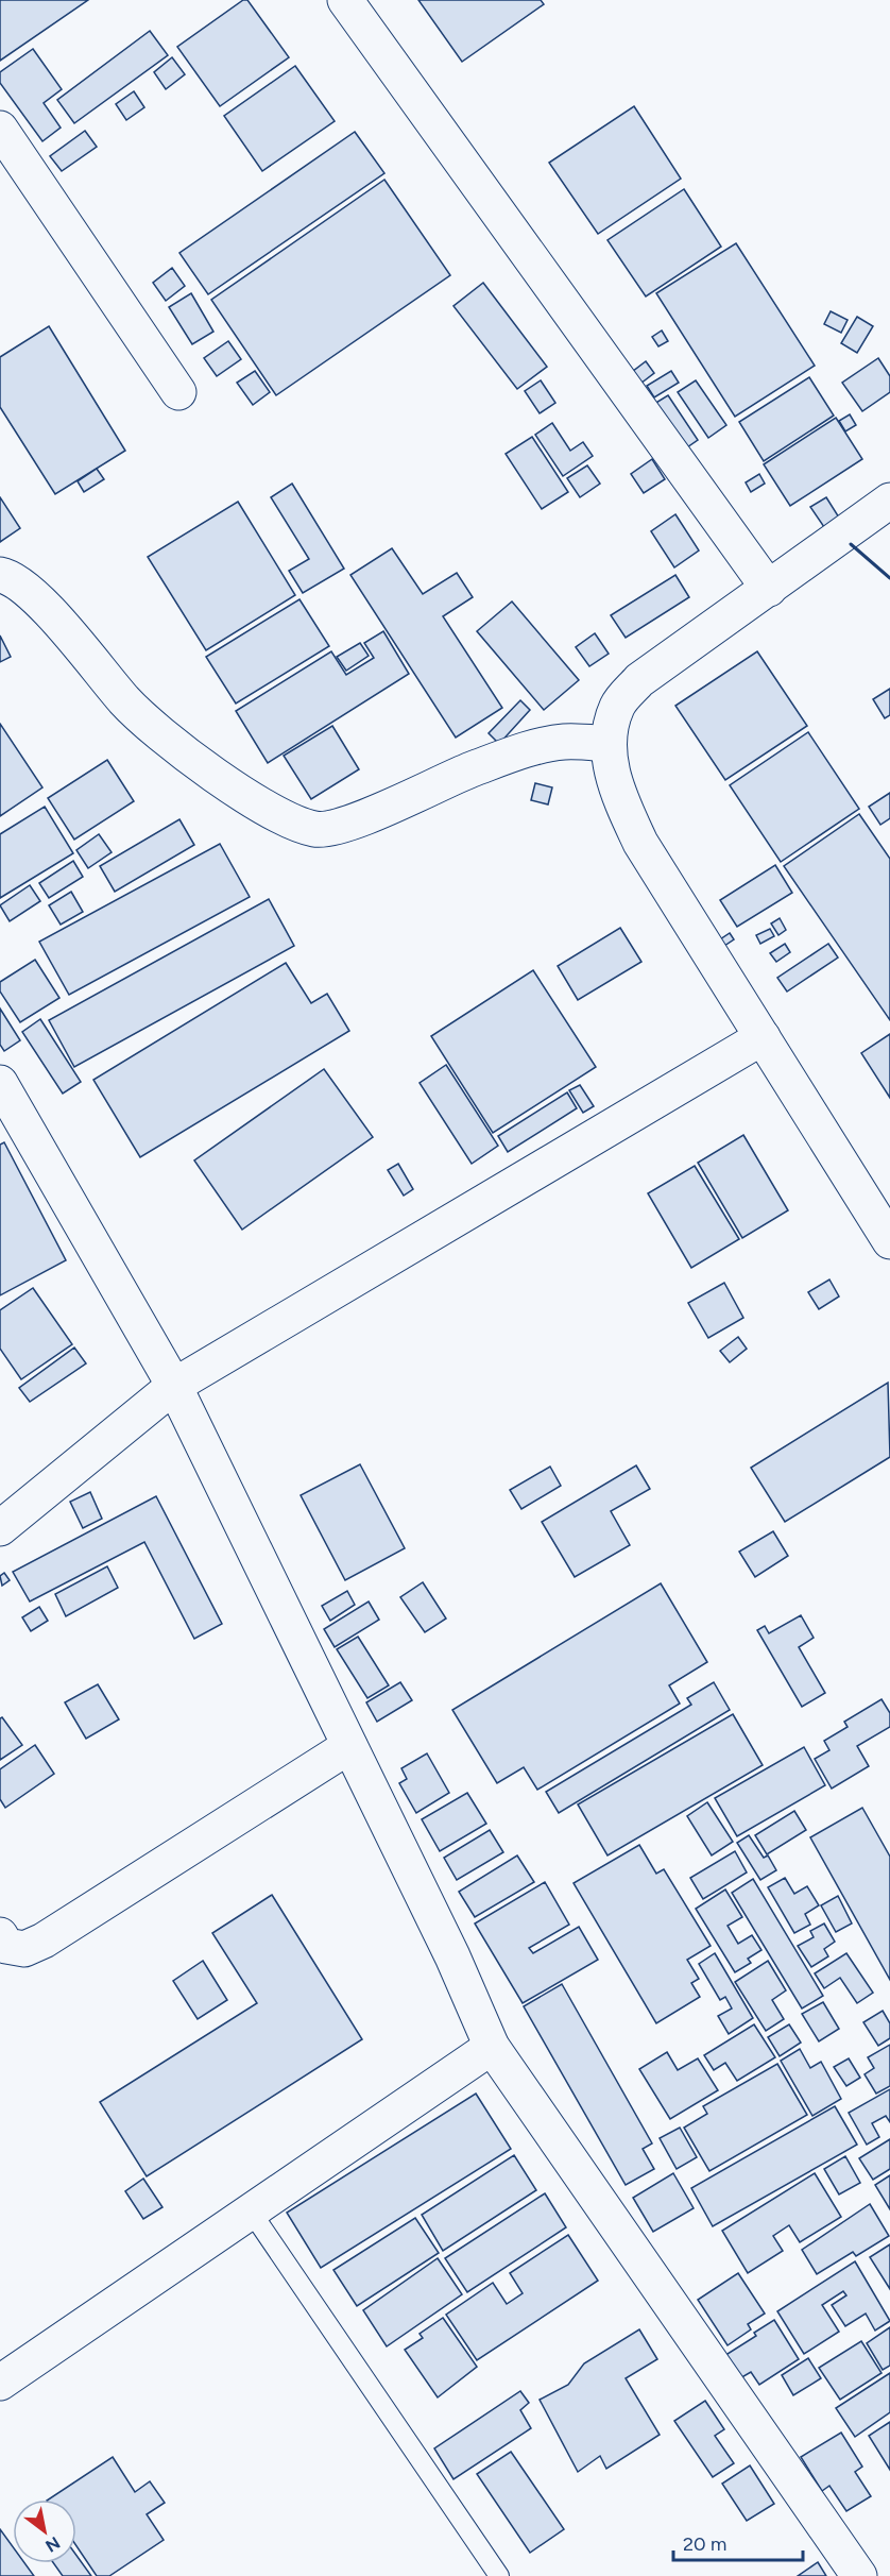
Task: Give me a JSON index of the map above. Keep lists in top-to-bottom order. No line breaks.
{"scale_bar":"20 m","north":"bottom right"}
